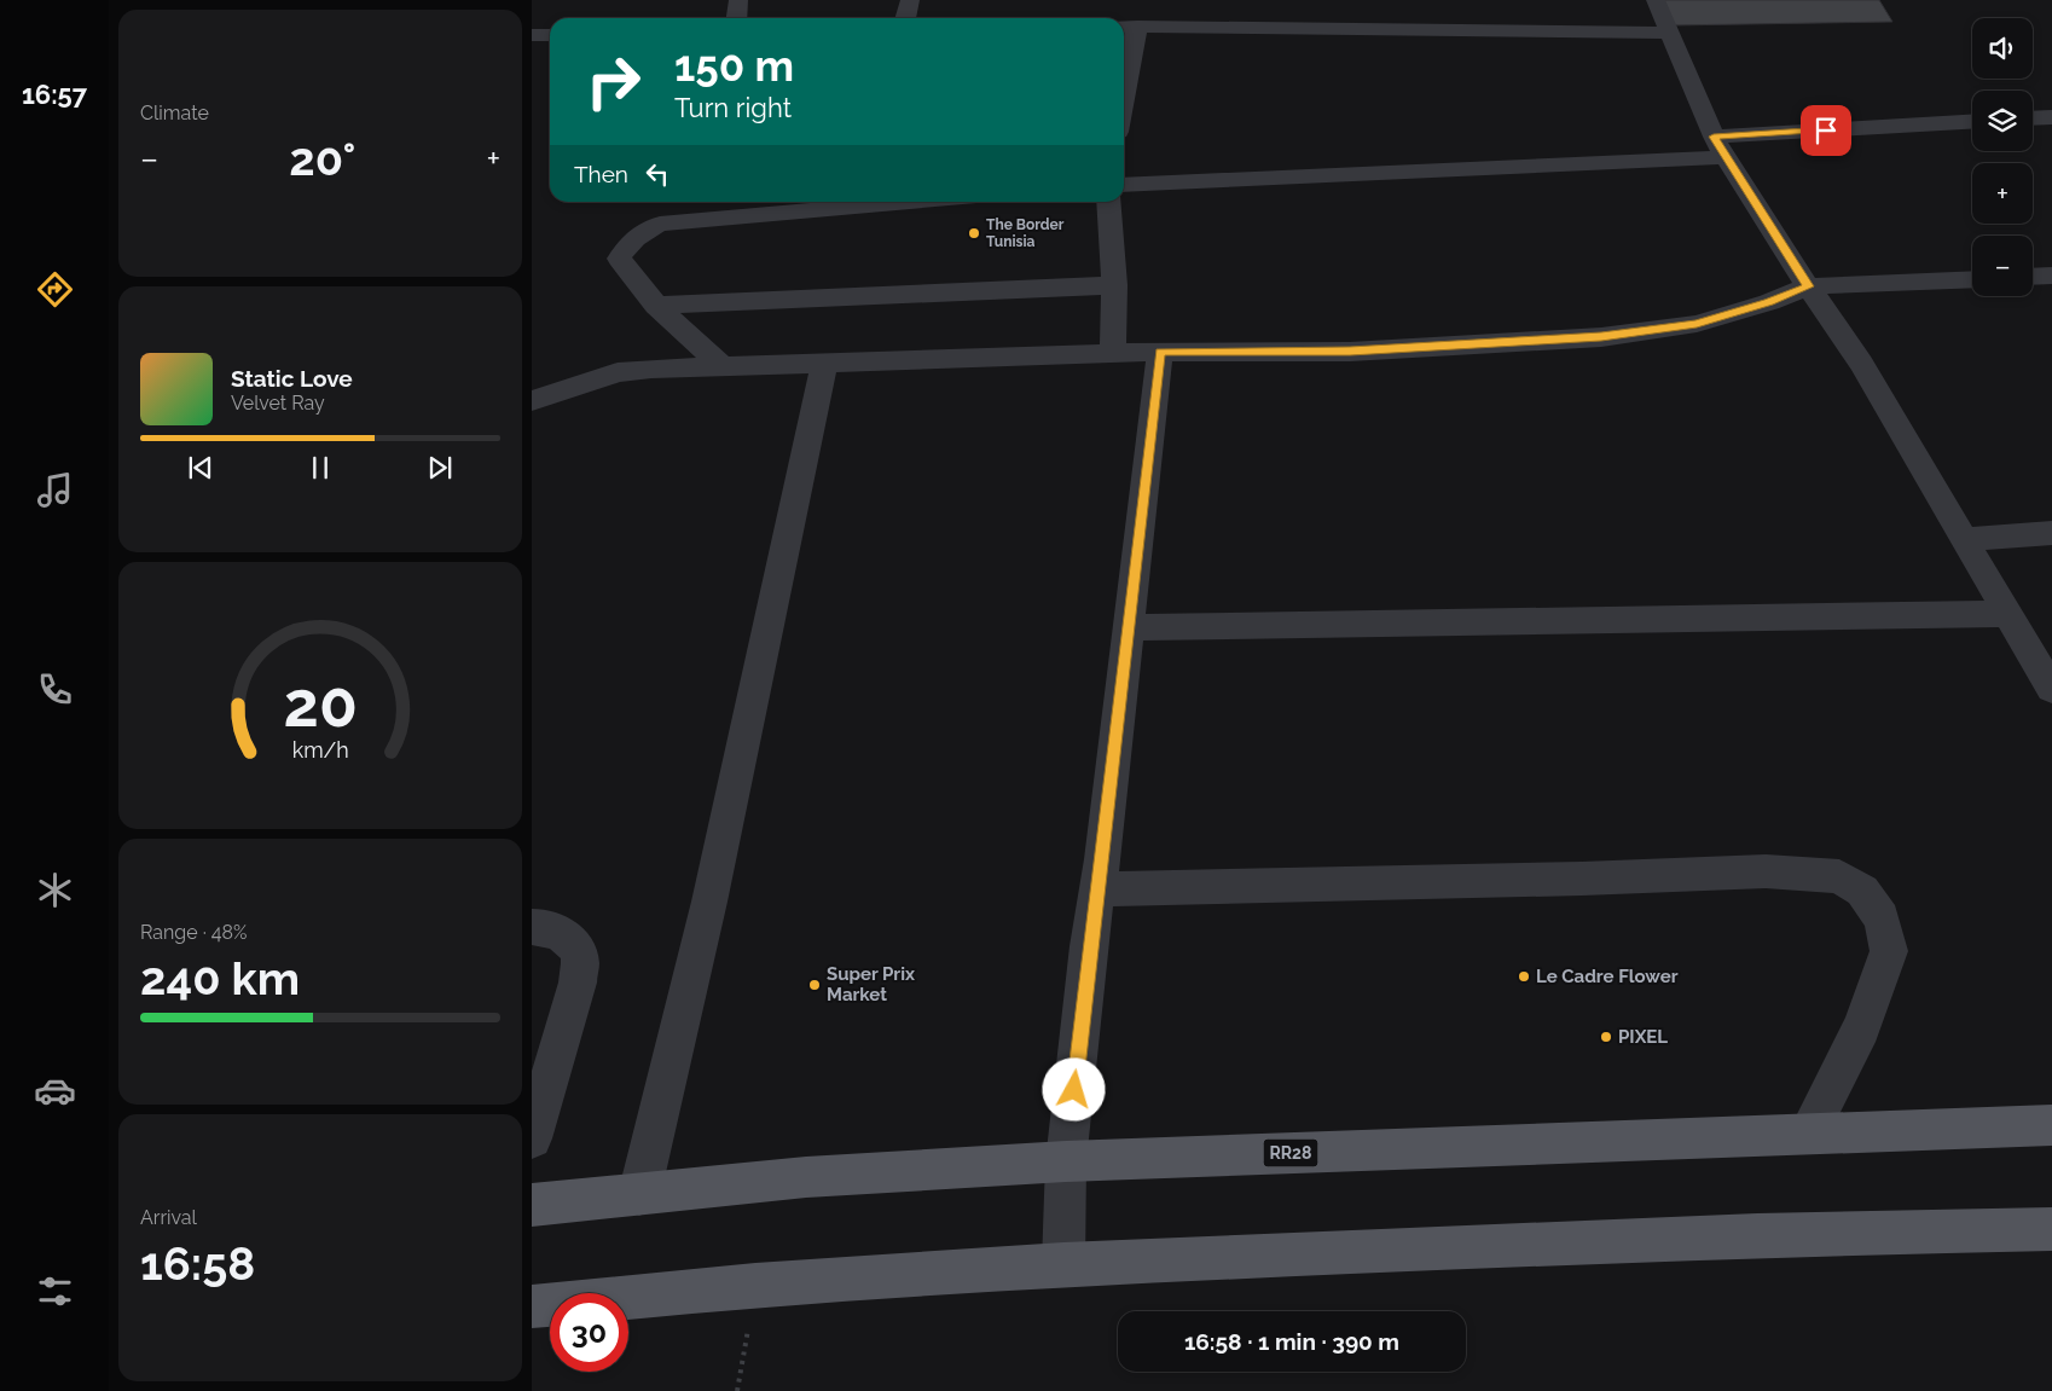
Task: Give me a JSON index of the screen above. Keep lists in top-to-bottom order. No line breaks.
{"streets":{"main road":["RR28"]},"places":["The Border Tunisia","Le Cadre Flower","Super Prix Market","PIXEL"],"page":{"tabs":"16:57","tile":["Climate",["Range · 48%","240 km"],["Arrival","16:58"]],"map_buttons":["+","−"],"turn":["150 m","Turn right"],"heat":["−","20°","+"],"then":"Then","song":["Static Love","Velvet Ray"],"limit":"30","trip":"16:58 · 1 min · 390 m","gauge":["20","km/h"]}}
